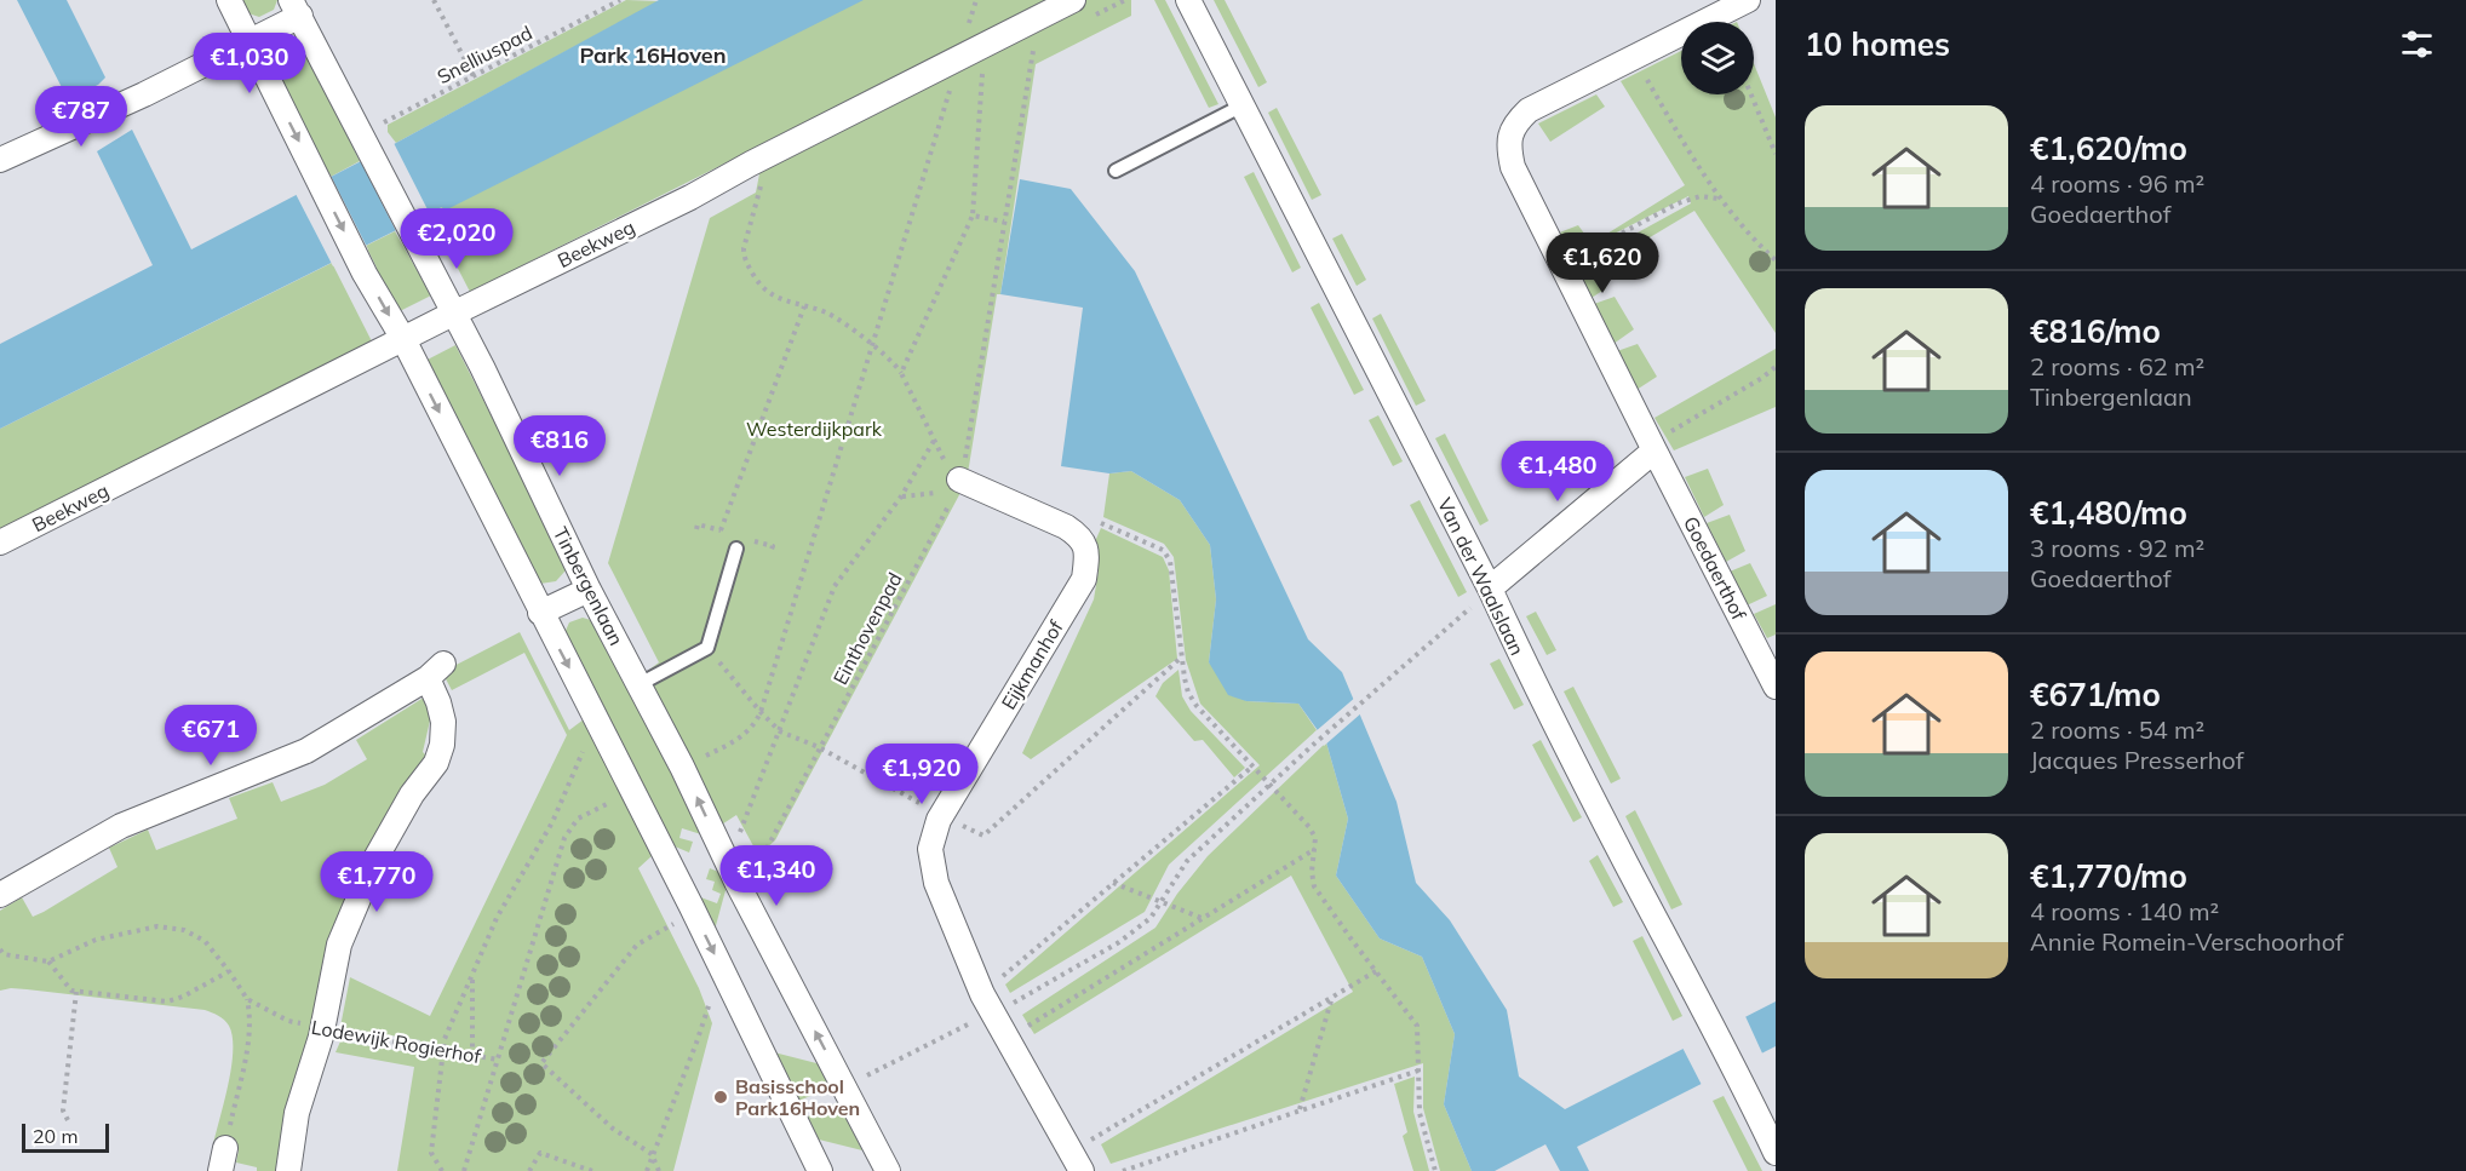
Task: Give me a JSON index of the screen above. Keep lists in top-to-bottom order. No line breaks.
{"streets":{"street":["Beekweg","Goedaerthof","Van der Waalslaan","Tinbergenlaan","Eijkmanhof"],"path":["Snelliuspad","Einthovenpad","Lodewijk Rogierhof"]},"crossings":[["Snelliuspad","Tinbergenlaan"],["Beekweg","Tinbergenlaan"],["Einthovenpad","Eijkmanhof"]],"districts":["Park 16Hoven"],"parks":["Westerdijkpark"],"places":["Basisschool Park16Hoven"],"scale_bar":"20 m","page":{"heading":"10 homes","price":["€1,030","€787","€2,020","€1,620","€816","€1,480","€671","€1,920","€1,340","€1,770"],"list":[{"name":"€1,620/mo","note":"4 rooms · 96 m² · Goedaerthof"},{"name":"€816/mo","note":"2 rooms · 62 m² · Tinbergenlaan"},{"name":"€1,480/mo","note":"3 rooms · 92 m² · Goedaerthof"},{"name":"€671/mo","note":"2 rooms · 54 m² · Jacques Presserhof"},{"name":"€1,770/mo","note":"4 rooms · 140 m² · Annie Romein-Verschoorhof"}],"scale":"20 m"}}
